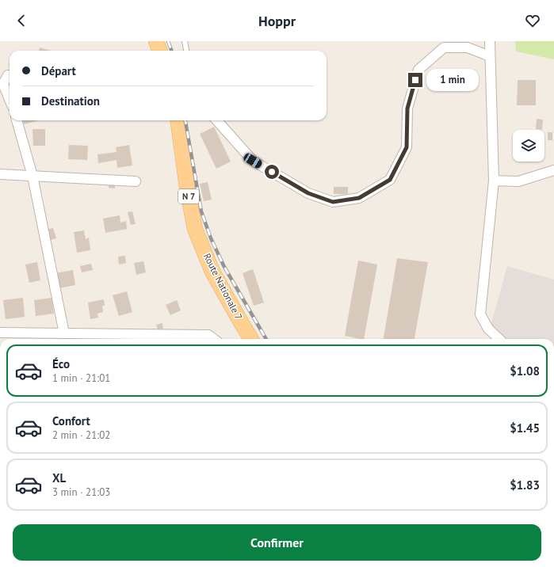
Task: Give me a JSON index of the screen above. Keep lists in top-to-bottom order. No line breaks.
{"streets":{"main road":["N 7","Route Nationale 7"]},"page":{"header":"Hoppr","banner":["Départ","Destination"],"bubble":"1 min","list":[{"name":"Éco","note":"1 min · 21:01","value":"$1.08"},{"name":"Confort","note":"2 min · 21:02","value":"$1.45"},{"name":"XL","note":"3 min · 21:03","value":"$1.83"}],"buttons":"Confirmer"}}
